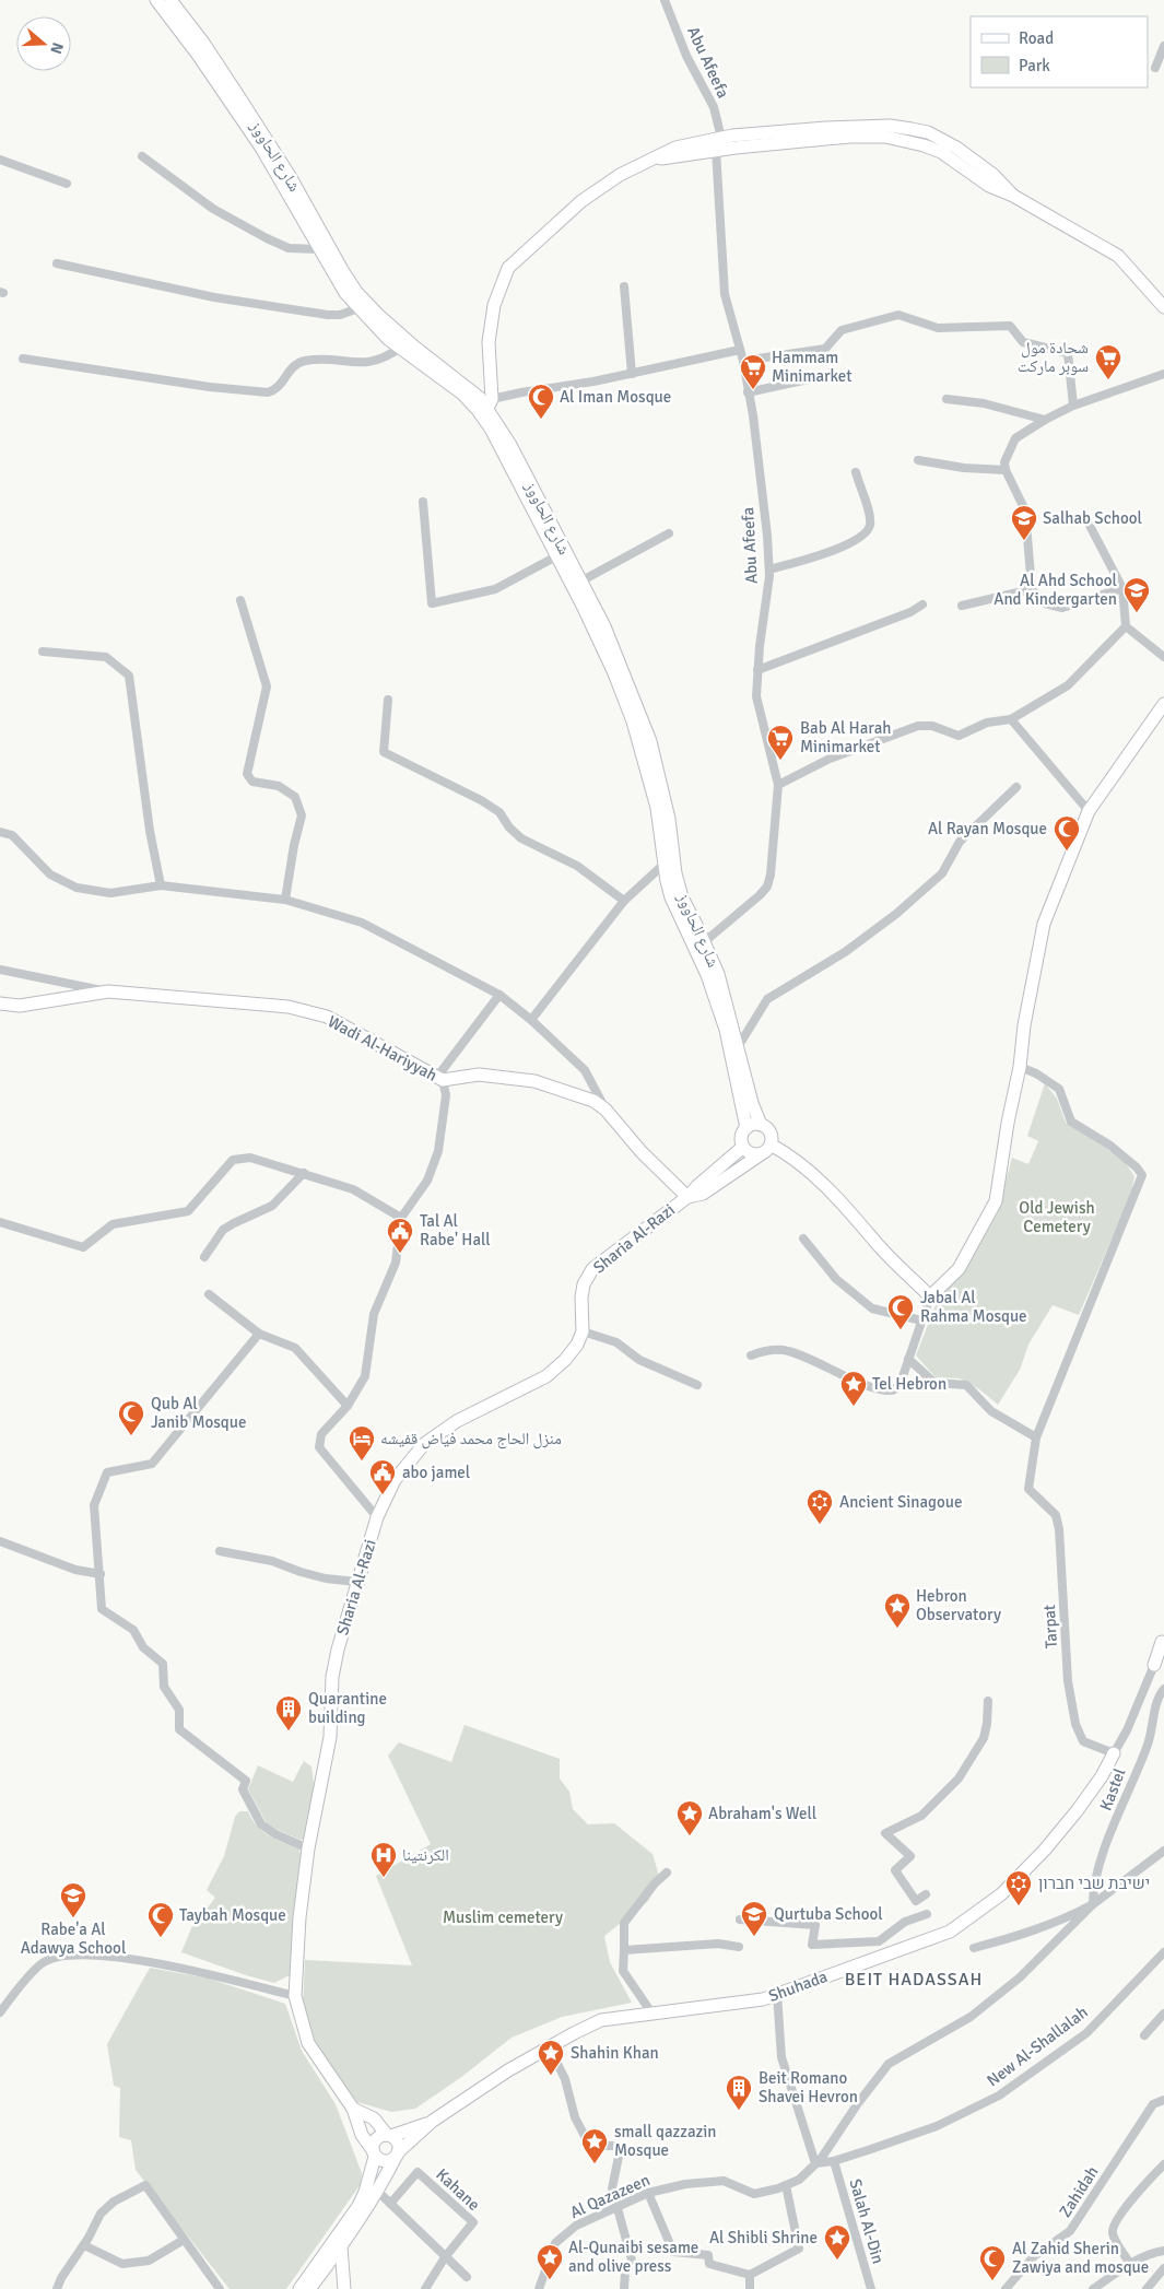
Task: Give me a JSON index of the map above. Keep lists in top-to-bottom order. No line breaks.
{"streets":{"main road":["شارع الحاووز","Wadi Al-Hariyyah","Sharia Al-Razi","Shuhada"],"street":["Abu Afeefa","Tarpat","Kastel","New Al-Shallalah","Kahane","Zahidah","Al Qazazeen","Salah Al-Din"]},"crossings":[["Abu Afeefa","شارع الحاووز"],["شارع الحاووز","Sharia Al-Razi"],["Wadi Al-Hariyyah","Sharia Al-Razi"],["Tarpat","Shuhada"],["Kastel","Al Qazazeen"],["New Al-Shallalah","Al Qazazeen"],["New Al-Shallalah","Salah Al-Din"]],"districts":["BEIT HADASSAH"],"parks":["Old Jewish Cemetery","Muslim cemetery"],"places":{"supermarket":["شحادة مول سوبر ماركت","Hammam Minimarket","Bab Al Harah Minimarket"],"mosque":["Al Iman Mosque","Al Rayan Mosque","Jabal Al Rahma Mosque","Qub Al Janib Mosque","Taybah Mosque","Al Zahid Sherin Zawiya and mosque"],"school or university":["Salhab School","Al Ahd School And Kindergarten","Rabe'a Al Adawya School","Qurtuba School"],"public building":["Tal Al Rabe' Hall","abo jamel"],"place":["Tel Hebron","Hebron Observatory","Abraham's Well","Shahin Khan","small qazzazin Mosque","Al Shibli Shrine","Al-Qunaibi sesame and olive press"],"hotel":["منزل الحاج محمد فياض قفيشه"],"synagogue":["Ancient Sinagoue","ישיבת שבי חברון"],"building":["Quarantine building","Beit Romano Shavei Hevron"],"hospital":["الكرنتينا"]},"legend":["Road","Park"],"north":"right"}
